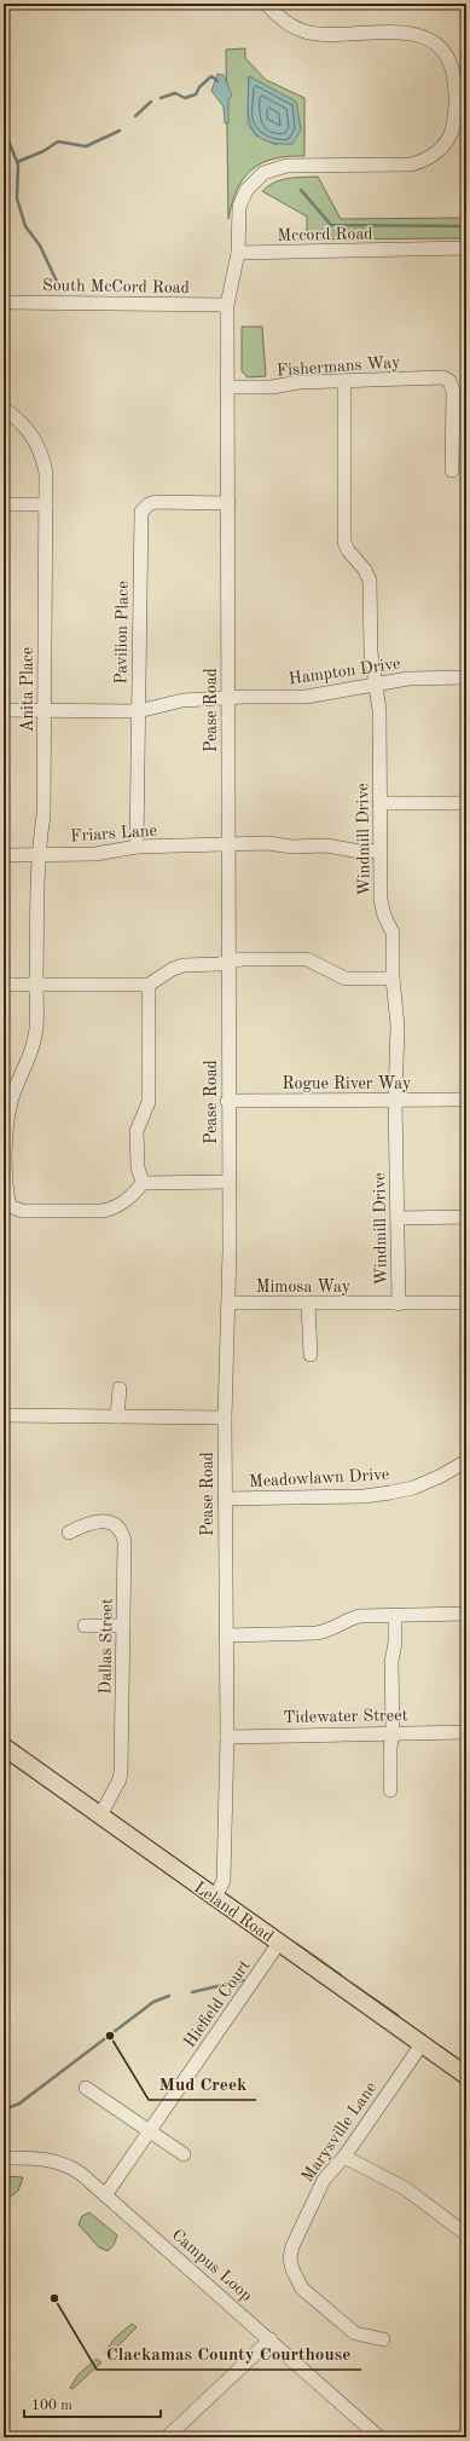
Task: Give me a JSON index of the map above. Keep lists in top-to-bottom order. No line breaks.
{"streets":{"main road":["Leland Road"],"street":["Mccord Road","South McCord Road","Fishermans Way","Pavilion Place","Hampton Drive","Anita Place","Pease Road","Friars Lane","Windmill Drive","Rogue River Way","Mimosa Way","Meadowlawn Drive","Dallas Street","Tidewater Street","Hiefield Court","Marysville Lane","Campus Loop"]},"crossings":[["South McCord Road","Pease Road"],["Fishermans Way","Pease Road"],["Fishermans Way","Windmill Drive"],["Pavilion Place","Hampton Drive"],["Pavilion Place","Pease Road"],["Pavilion Place","Friars Lane"],["Hampton Drive","Anita Place"],["Hampton Drive","Pease Road"],["Hampton Drive","Windmill Drive"],["Anita Place","Friars Lane"],["Pease Road","Friars Lane"],["Pease Road","Rogue River Way"],["Pease Road","Mimosa Way"],["Pease Road","Meadowlawn Drive"],["Pease Road","Tidewater Street"],["Pease Road","Leland Road"],["Friars Lane","Windmill Drive"],["Windmill Drive","Rogue River Way"],["Windmill Drive","Mimosa Way"],["Dallas Street","Leland Road"],["Leland Road","Hiefield Court"],["Leland Road","Marysville Lane"],["Hiefield Court","Campus Loop"]],"places":["Mud Creek","Clackamas County Courthouse"],"scale_bar":"100 m"}
